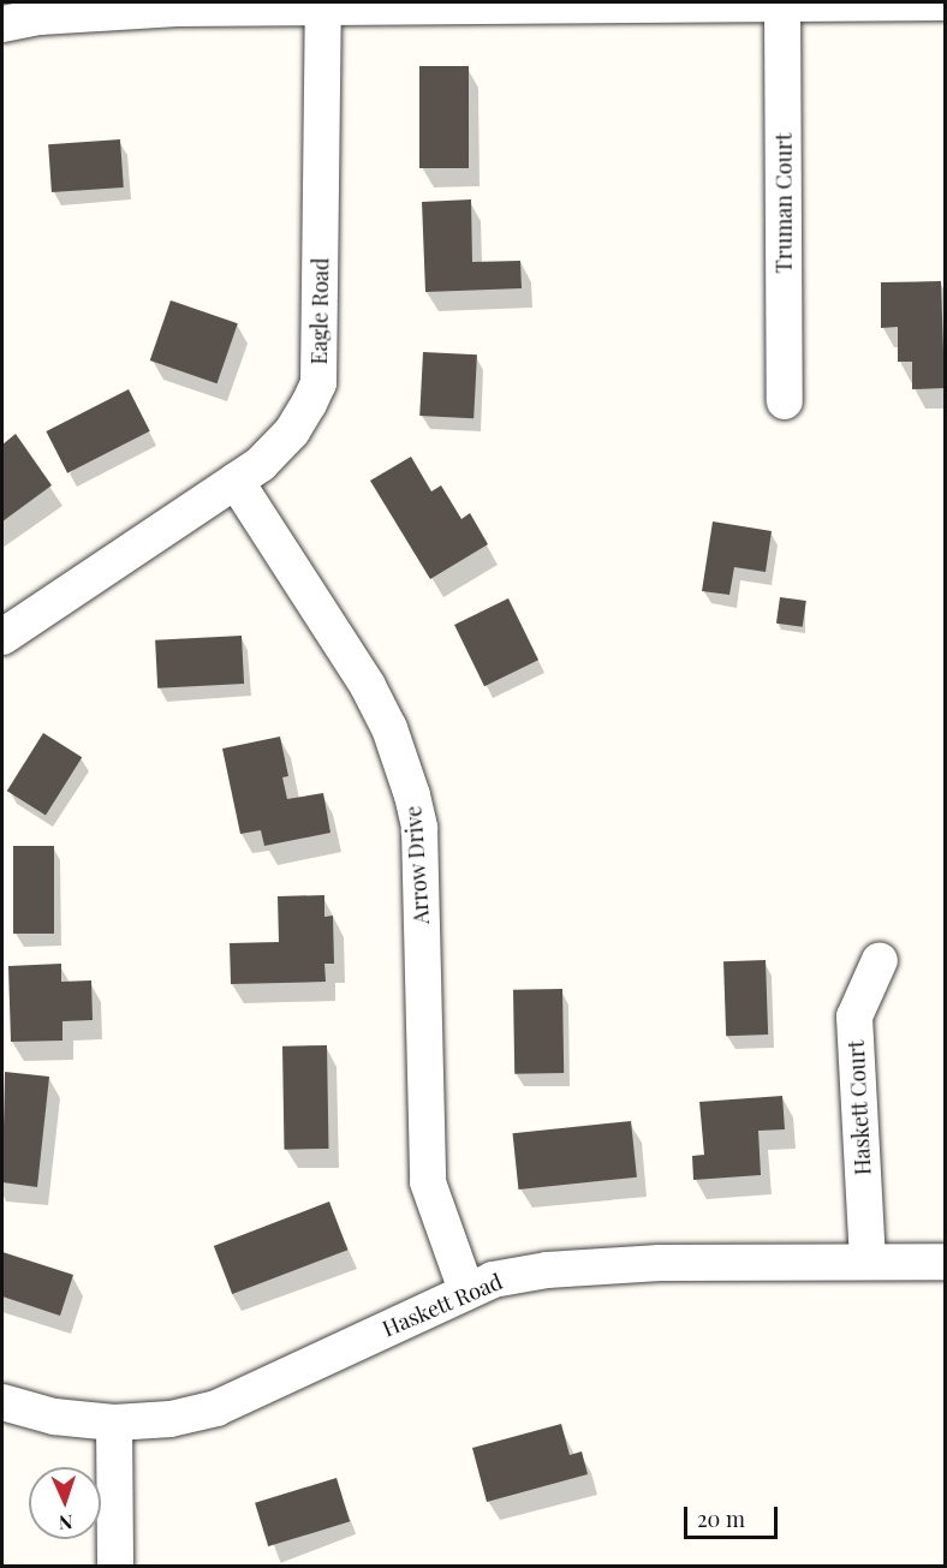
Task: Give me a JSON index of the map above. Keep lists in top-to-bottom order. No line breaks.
{"streets":{"street":["Truman Court","Eagle Road","Arrow Drive","Haskett Court","Haskett Road"]},"crossings":[["Eagle Road","Arrow Drive"],["Arrow Drive","Haskett Road"],["Haskett Court","Haskett Road"]],"scale_bar":"20 m","north":"bottom"}
